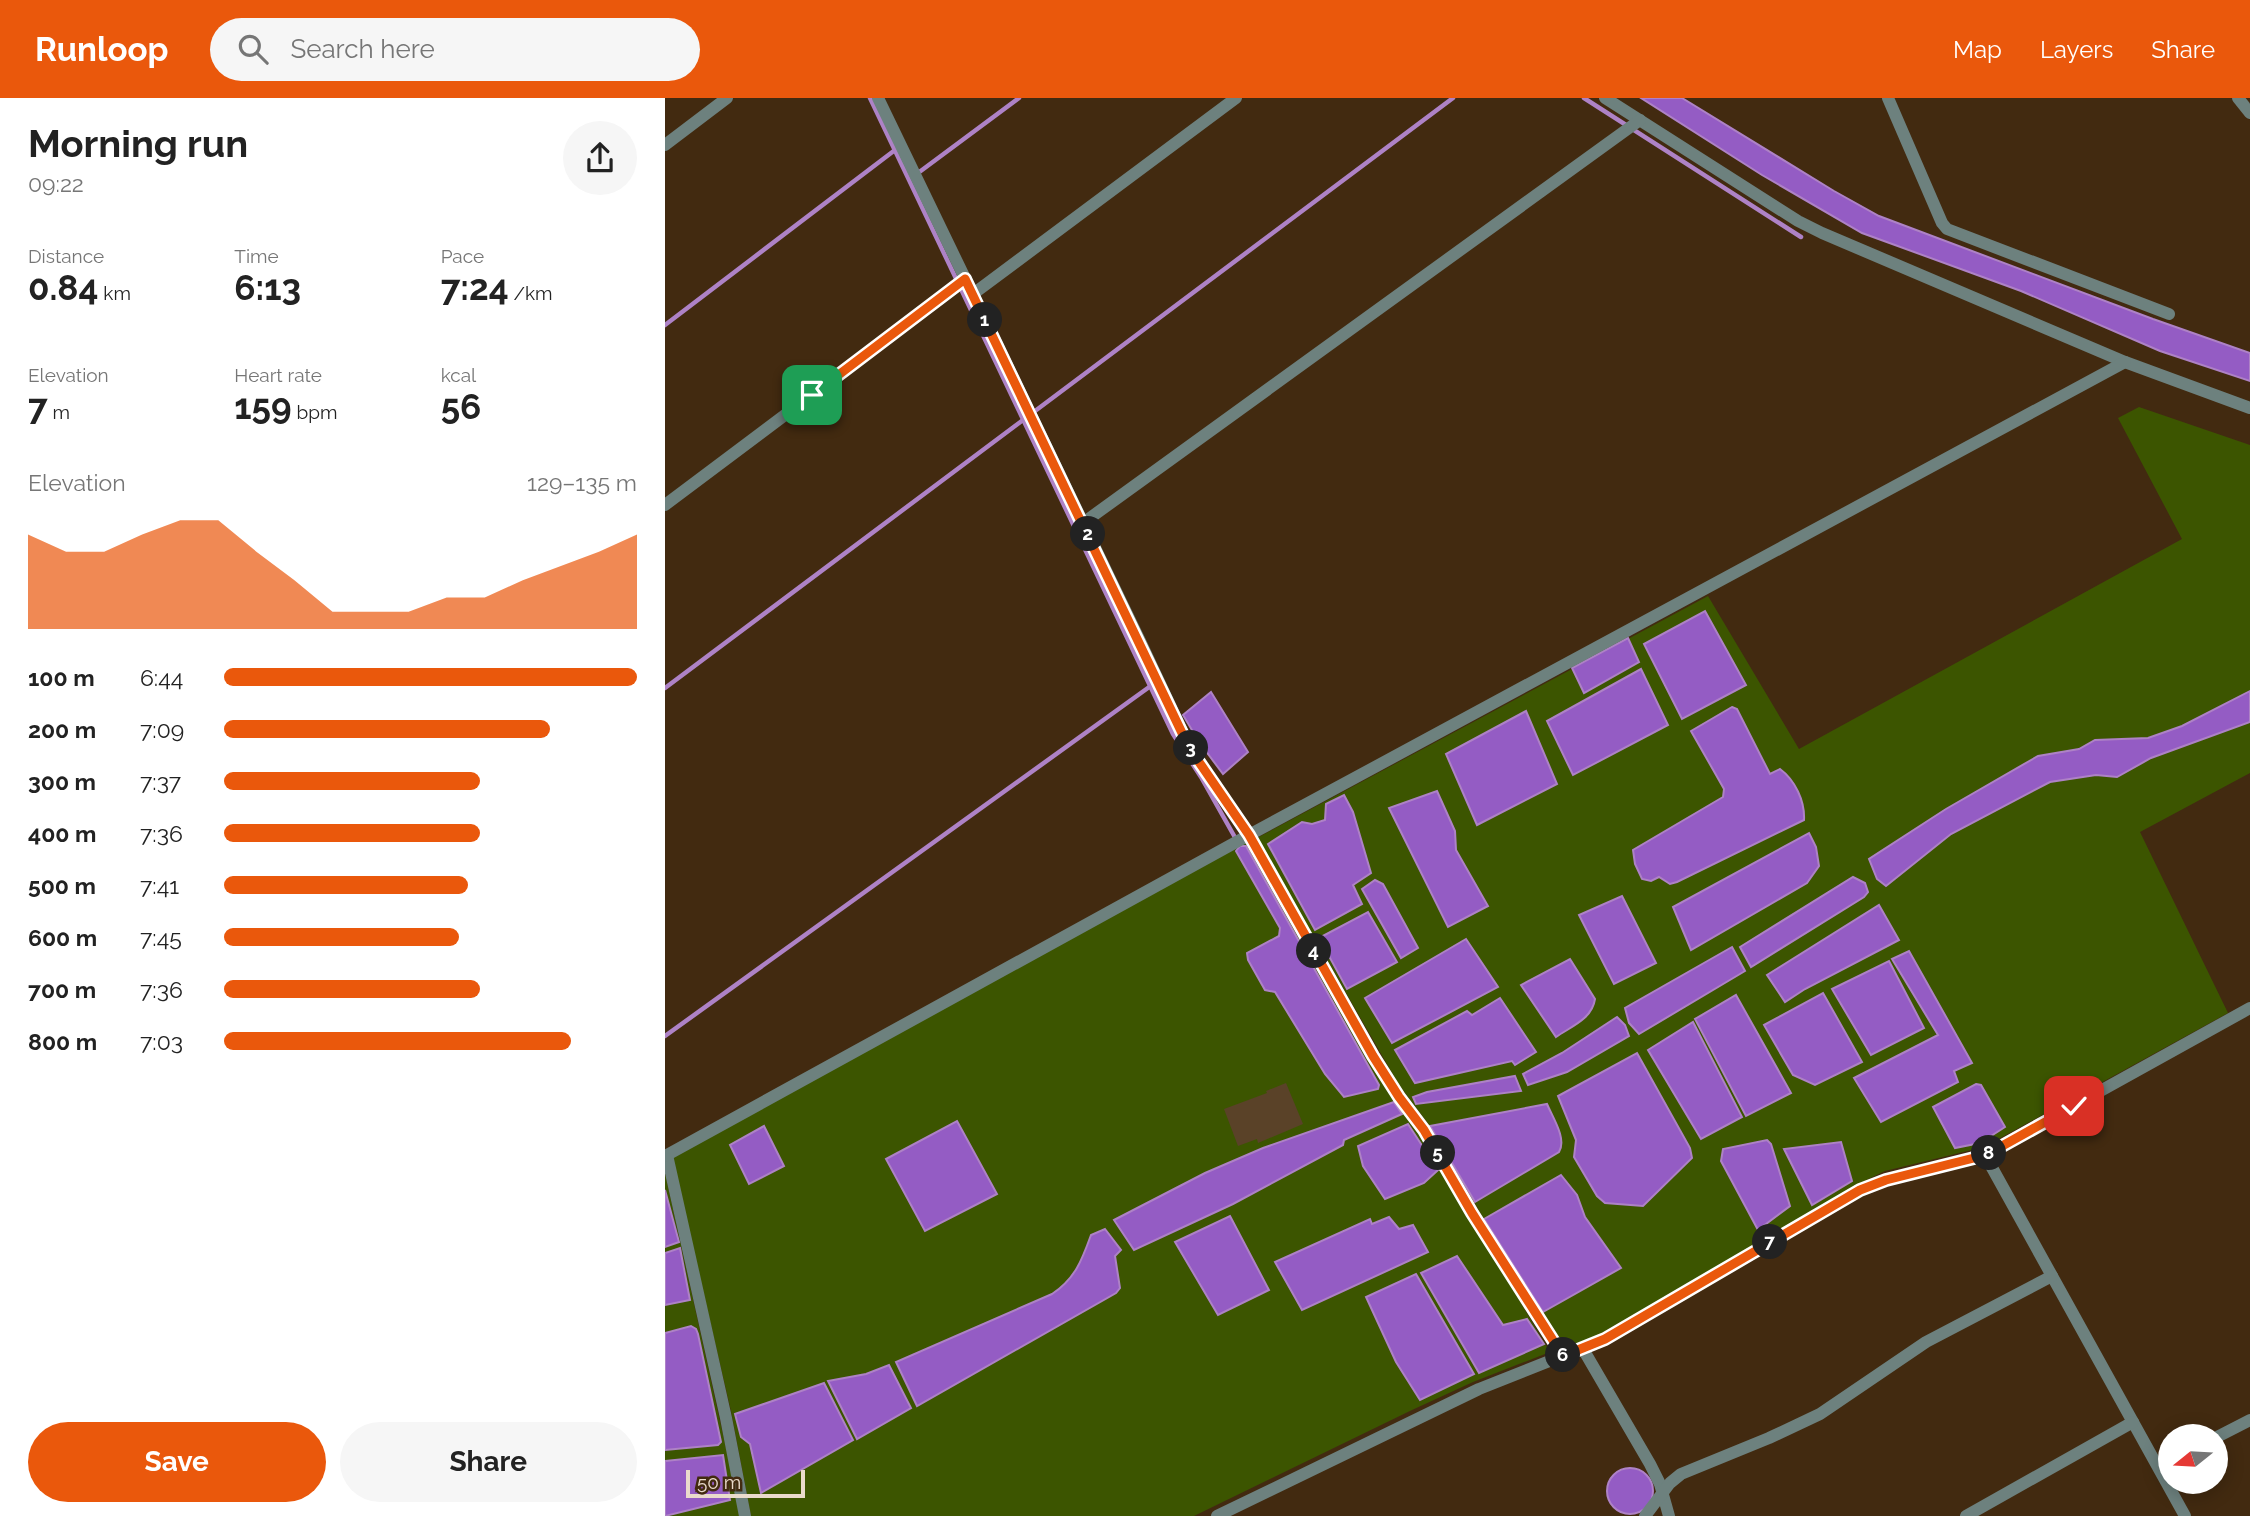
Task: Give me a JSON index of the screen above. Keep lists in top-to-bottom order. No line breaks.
{"scale_bar":"50 m","north":"left","page":{"header":"Runloop","search":"Search here","nav":["Map","Layers","Share"],"heading":["Morning run","09:22"],"stats":[["Distance","0.84 km"],["Time","6:13"],["Pace","7:24 /km"],["Elevation","7 m"],["Heart rate","159 bpm"],["kcal","56"]],"pins":["1","2","3","4","5","8","7","6"],"chart":["Elevation","129–135 m"],"list":[{"name":"100 m","note":"6:44"},{"name":"200 m","note":"7:09"},{"name":"300 m","note":"7:37"},{"name":"400 m","note":"7:36"},{"name":"500 m","note":"7:41"},{"name":"600 m","note":"7:45"},{"name":"700 m","note":"7:36"},{"name":"800 m","note":"7:03"}],"buttons":["Save","Share"],"scale":"50 m"}}
